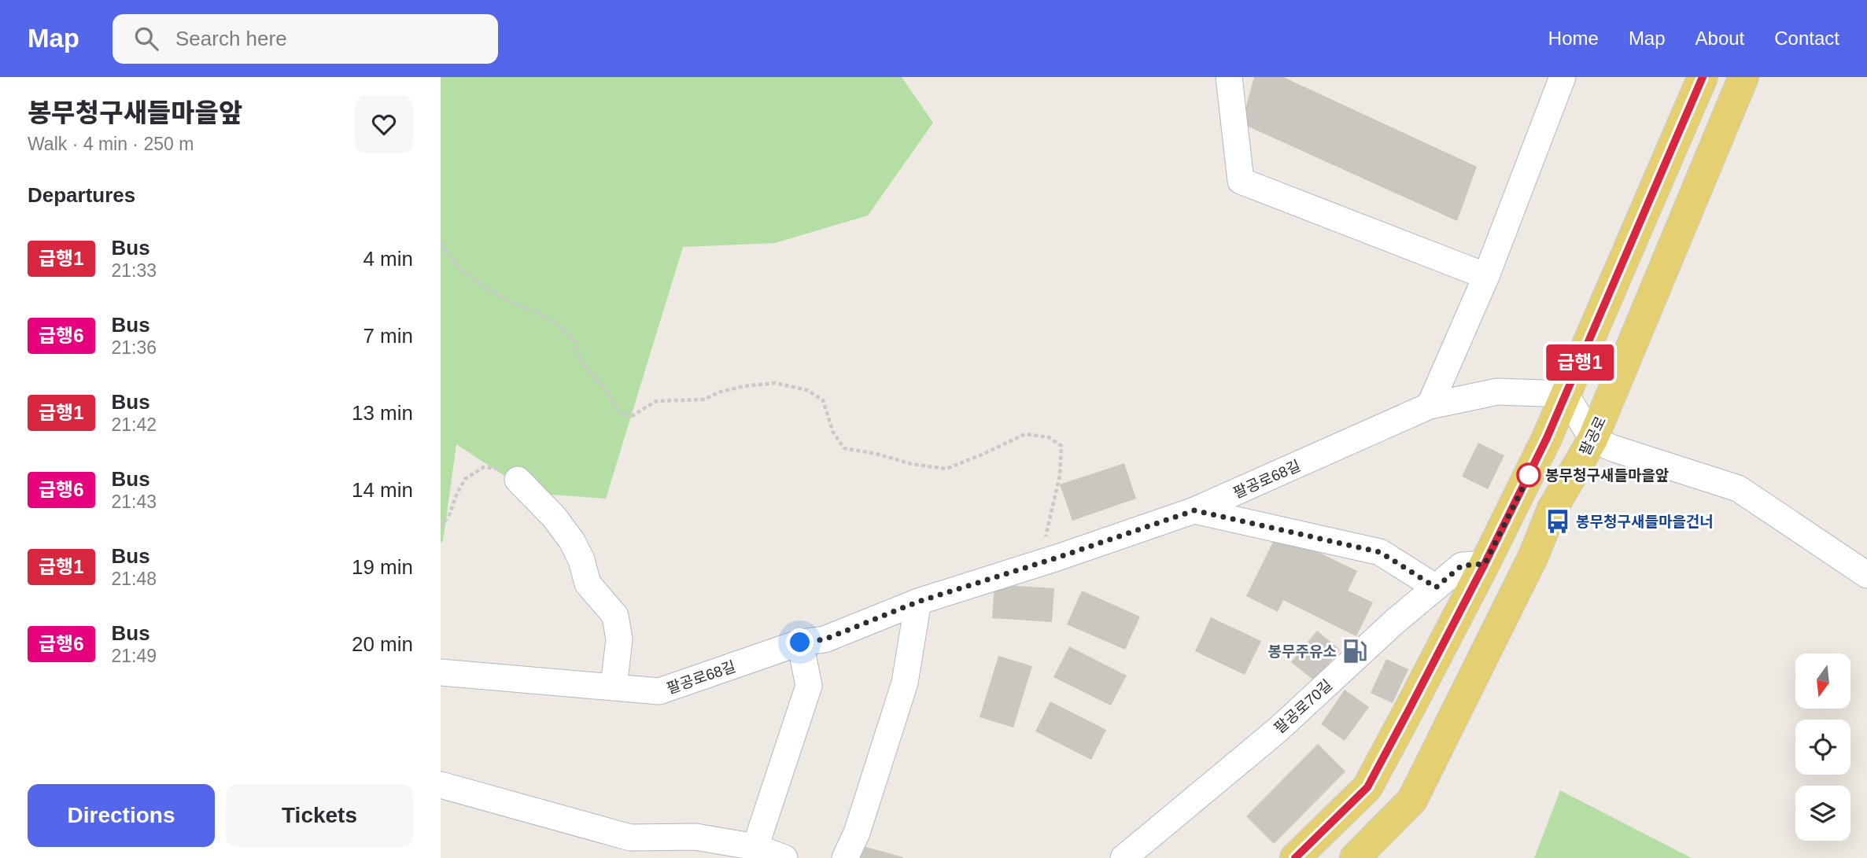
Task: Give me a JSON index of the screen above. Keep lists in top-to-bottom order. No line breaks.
{"streets":{"main road":["팔공로"],"street":["팔공로68길","팔공로70길"]},"places":{"other":["봉무청구새들마을앞"],"bus stop":["봉무청구새들마을건너"],"fuel station":["봉무주유소"]},"lines":["bus line 급행1"],"north":"bottom","page":{"header":"Map","search":"Search here","nav":["Home","Map","About","Contact"],"heading":[["봉무청구새들마을앞","Walk · 4 min · 250 m"],"Departures"],"on_map":"급행1","list":[{"mark":"급행1","name":"Bus","note":"21:33","value":"4 min"},{"mark":"급행6","name":"Bus","note":"21:36","value":"7 min"},{"mark":"급행1","name":"Bus","note":"21:42","value":"13 min"},{"mark":"급행6","name":"Bus","note":"21:43","value":"14 min"},{"mark":"급행1","name":"Bus","note":"21:48","value":"19 min"},{"mark":"급행6","name":"Bus","note":"21:49","value":"20 min"}],"buttons":["Directions","Tickets"]}}
